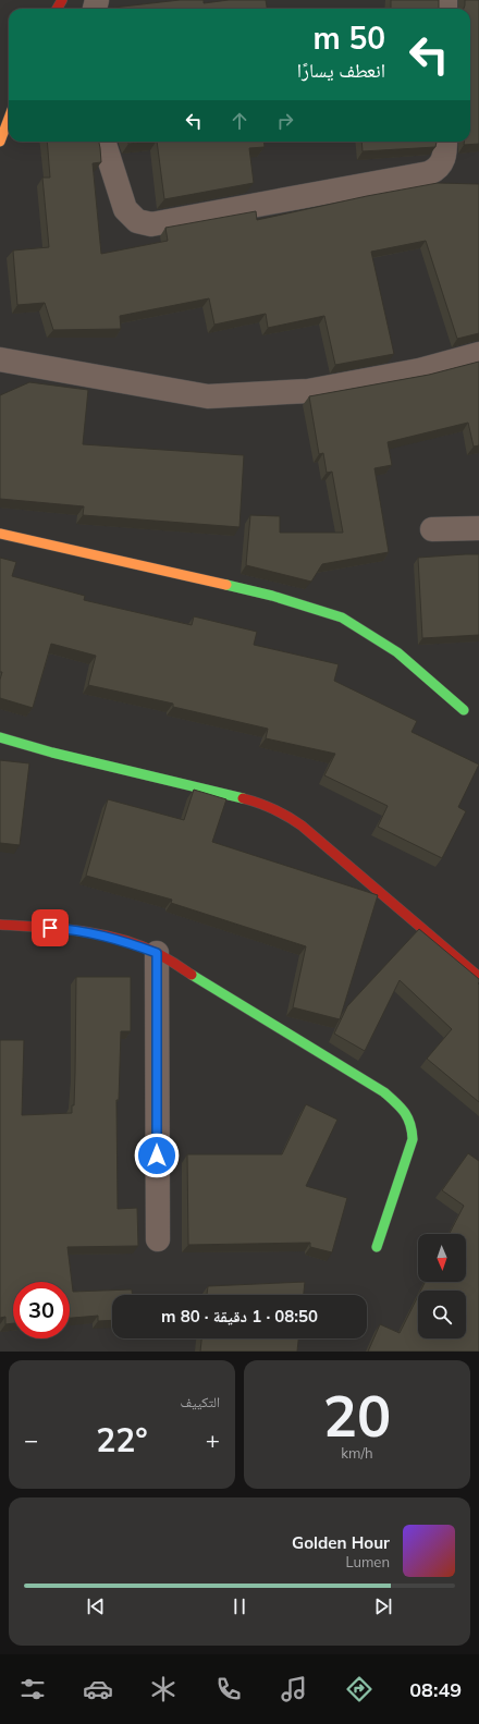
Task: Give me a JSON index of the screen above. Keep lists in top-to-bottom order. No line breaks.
{"north":"bottom","page":{"turn":["50 m","انعطف يسارًا"],"limit":"30","trip":"08:50 · 1 دقيقة · 80 m","tile":[["20","km/h"],"التكييف"],"heat":["−","22°","+"],"song":["Golden Hour","Lumen"],"tabs":"08:49"}}
